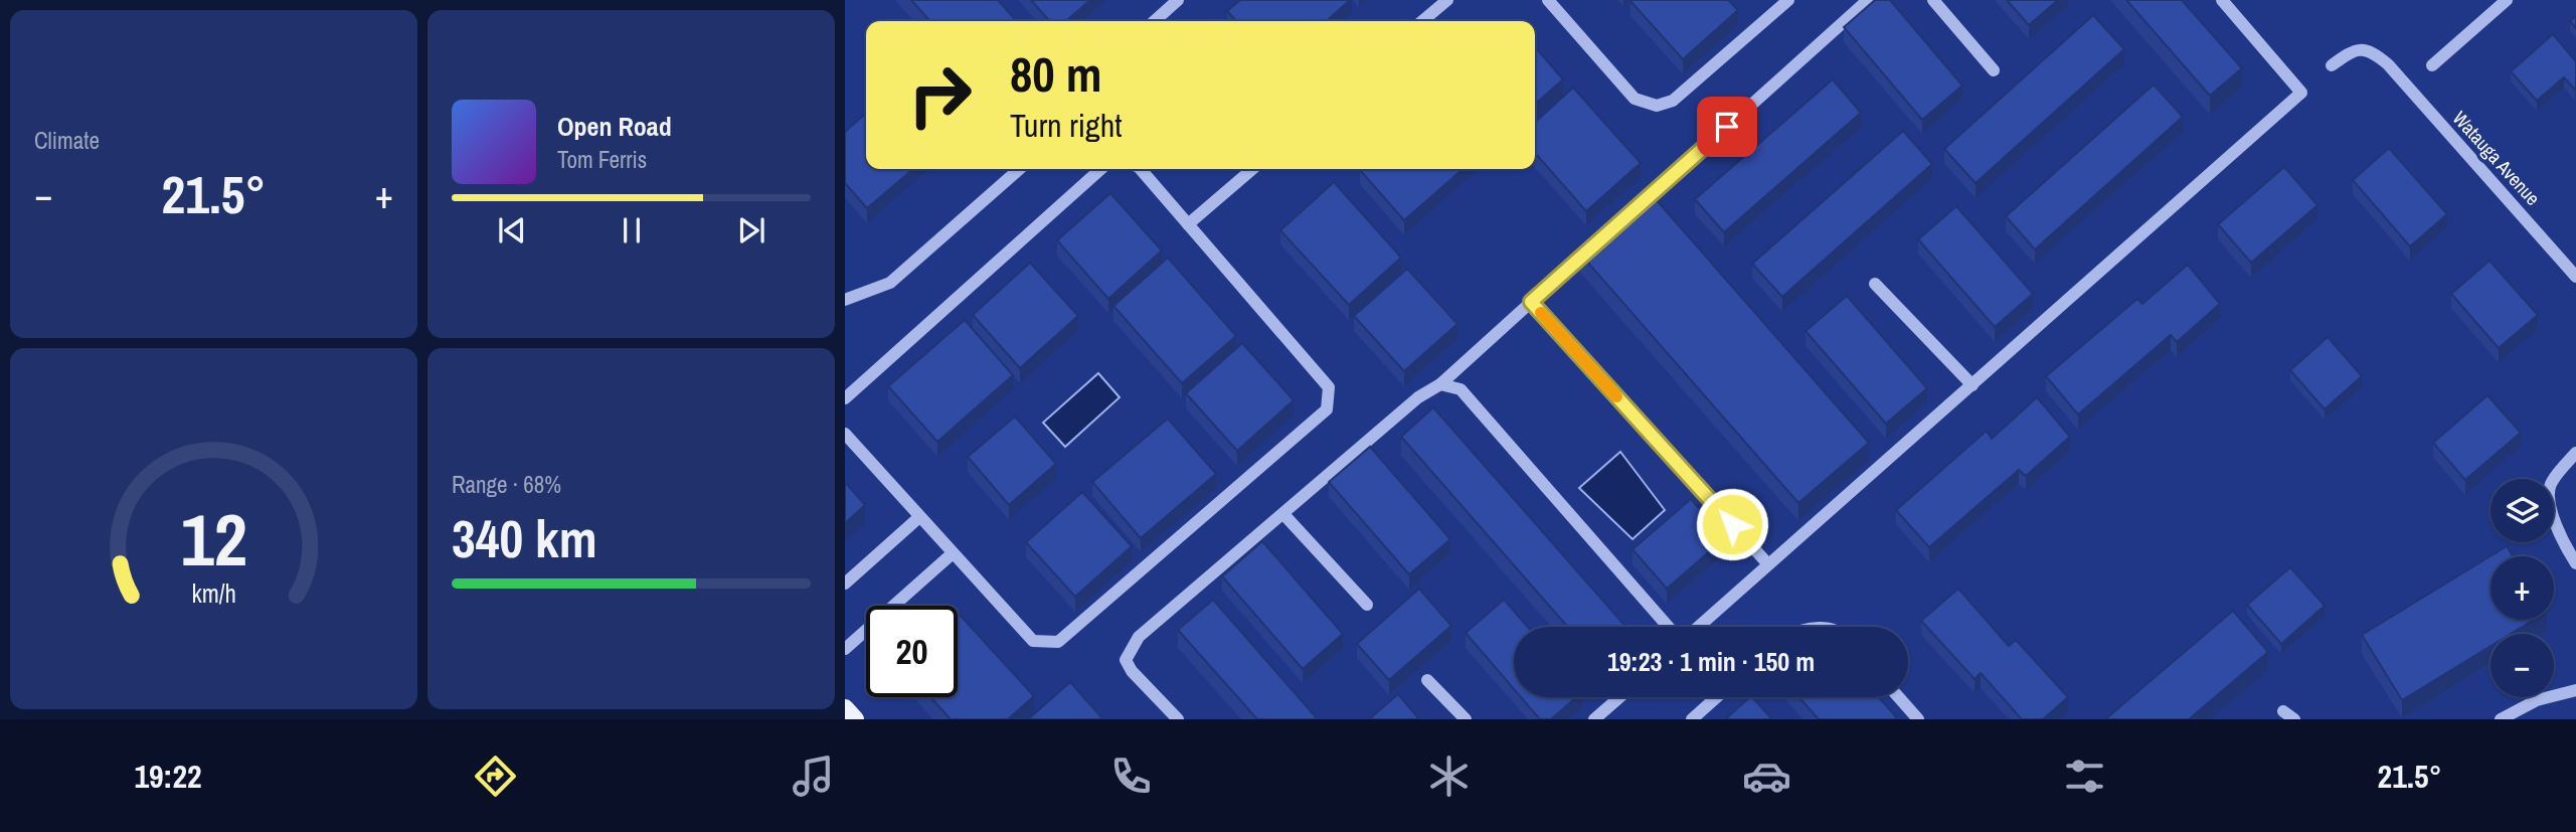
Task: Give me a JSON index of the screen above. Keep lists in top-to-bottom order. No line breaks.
{"streets":{"street":["Watauga Avenue"]},"page":{"tile":["Climate",["Range · 68%","340 km"]],"turn":["80 m","Turn right"],"song":["Open Road","Tom Ferris"],"heat":["−","21.5°","+"],"map_buttons":["+","−"],"limit":"20","trip":"19:23 · 1 min · 150 m","tabs":["19:22","21.5°"],"gauge":["12","km/h"]}}
